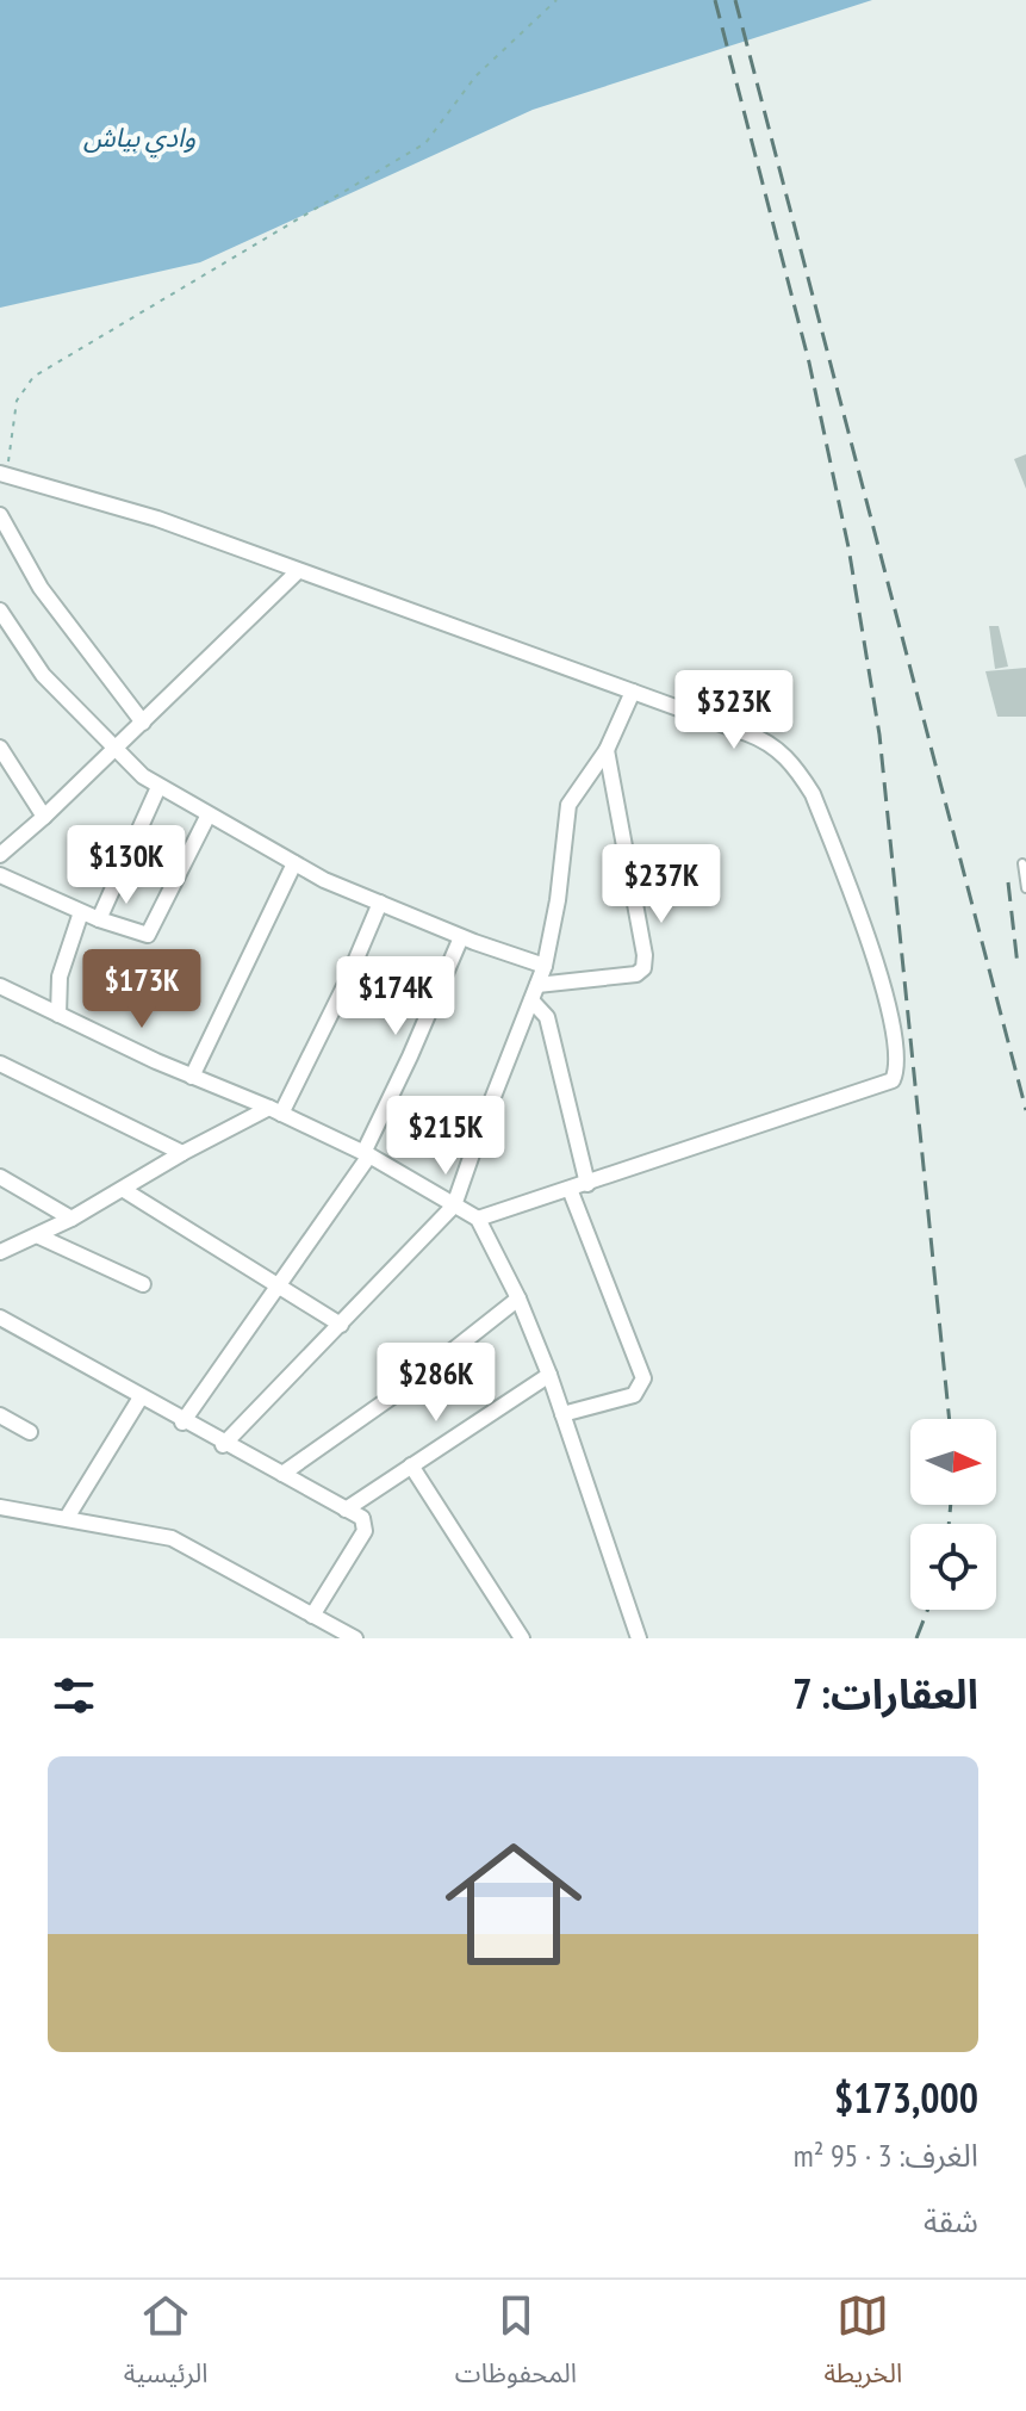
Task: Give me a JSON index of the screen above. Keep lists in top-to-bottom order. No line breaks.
{"water":["وادي بياش"],"north":"right","page":{"price":["$323K","$130K","$237K","$173K","$174K","$215K","$286K"],"heading":"العقارات: 7","list":[{"name":"$173,000","note":"الغرف: 3 · 95 m² · شقة"}],"tabs":["الخريطة","المحفوظات","الرئيسية"]}}
